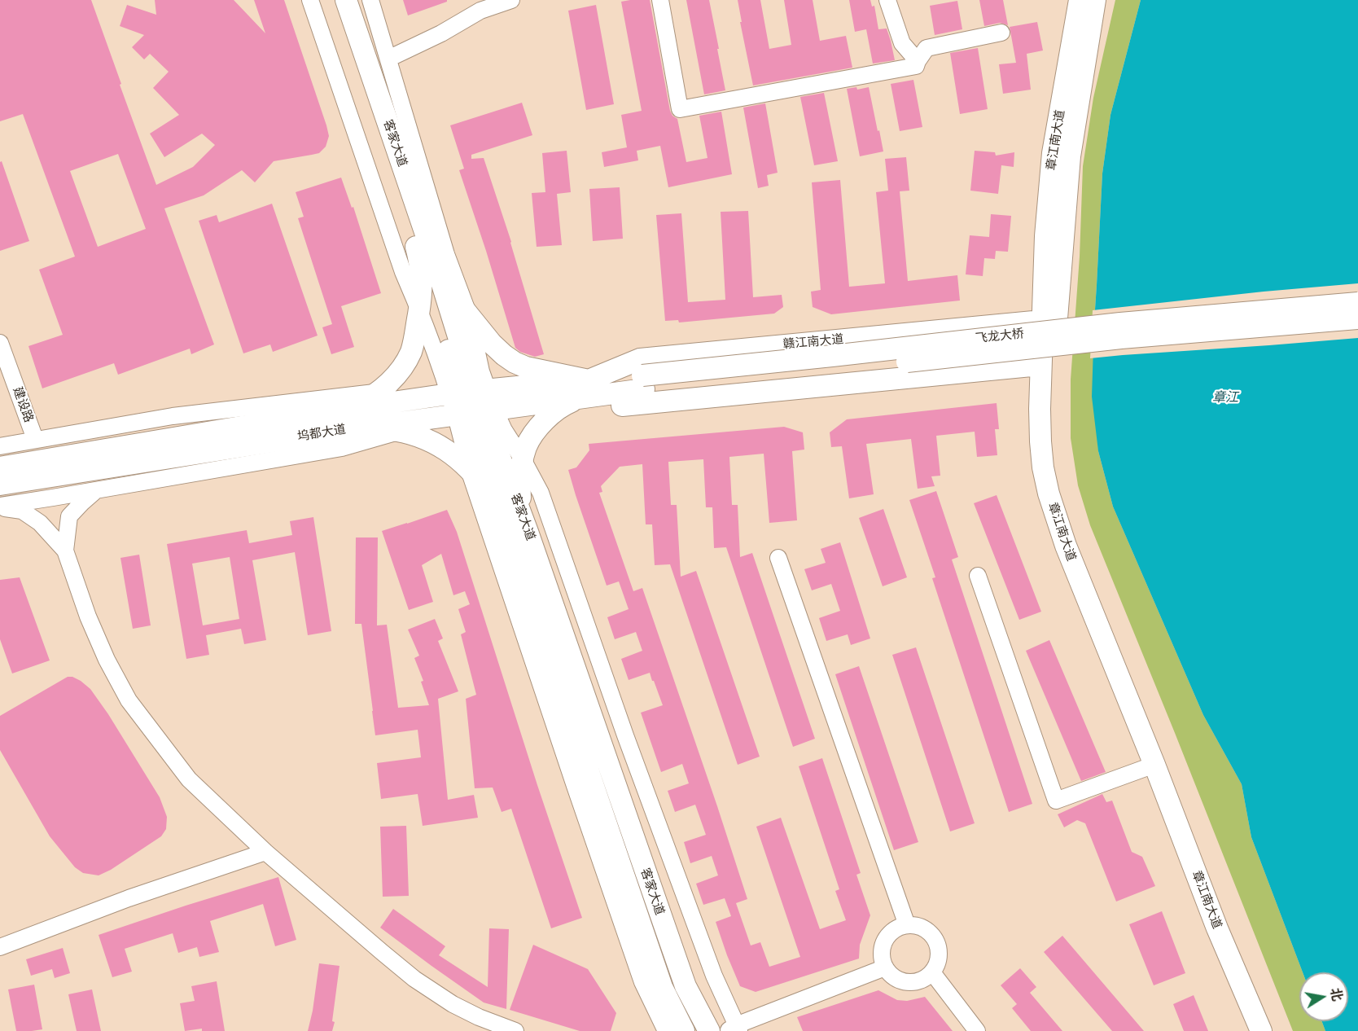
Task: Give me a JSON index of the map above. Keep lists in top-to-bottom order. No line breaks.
{"streets":{"main road":["章江南大道","客家大道","飞龙大桥","赣江南大道","坞都大道"],"street":["建设路"]},"crossings":[["章江南大道","赣江南大道"],["客家大道","坞都大道"],["飞龙大桥","坞都大道"],["赣江南大道","坞都大道"]],"water":["章江"],"north":"right"}
